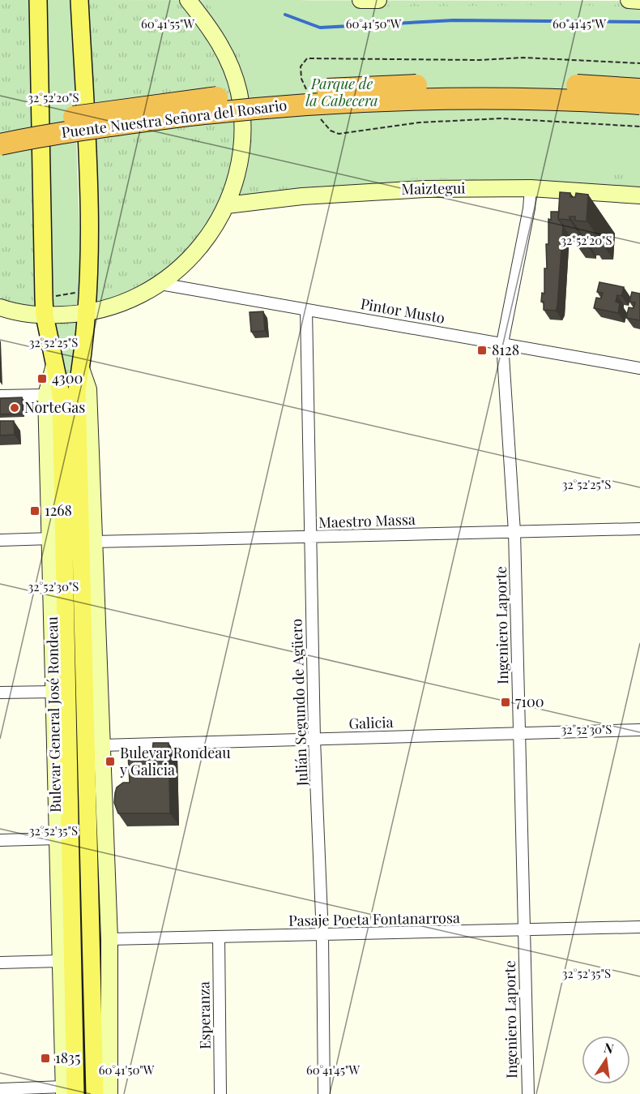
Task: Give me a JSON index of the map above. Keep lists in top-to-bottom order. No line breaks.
{"streets":{"highway":["Puente Nuestra Señora del Rosario"],"main road":["Maiztegui","Bulevar General José Rondeau"],"street":["Pintor Musto","Maestro Massa","Ingeniero Laporte","Julián Segundo de Agüero","Galicia","Pasaje Poeta Fontanarrosa","Esperanza"]},"crossings":[["Maiztegui","Ingeniero Laporte"],["Pintor Musto","Ingeniero Laporte"],["Pintor Musto","Julián Segundo de Agüero"],["Maestro Massa","Ingeniero Laporte"],["Maestro Massa","Julián Segundo de Agüero"],["Maestro Massa","Bulevar General José Rondeau"],["Ingeniero Laporte","Galicia"],["Ingeniero Laporte","Pasaje Poeta Fontanarrosa"],["Julián Segundo de Agüero","Galicia"],["Julián Segundo de Agüero","Pasaje Poeta Fontanarrosa"],["Bulevar General José Rondeau","Galicia"],["Bulevar General José Rondeau","Pasaje Poeta Fontanarrosa"],["Pasaje Poeta Fontanarrosa","Esperanza"]],"parks":["Parque de la Cabecera"],"places":{"transit":["8128","4300","1268","7100","Bulevar Rondeau y Galicia","1835"],"other":["NorteGas"]},"north":"top","coordinates":["60°41'55\"W","60°41'50\"W","60°41'45\"W","32°52'20\"S","32°52'25\"S","32°52'30\"S","32°52'35\"S"]}
